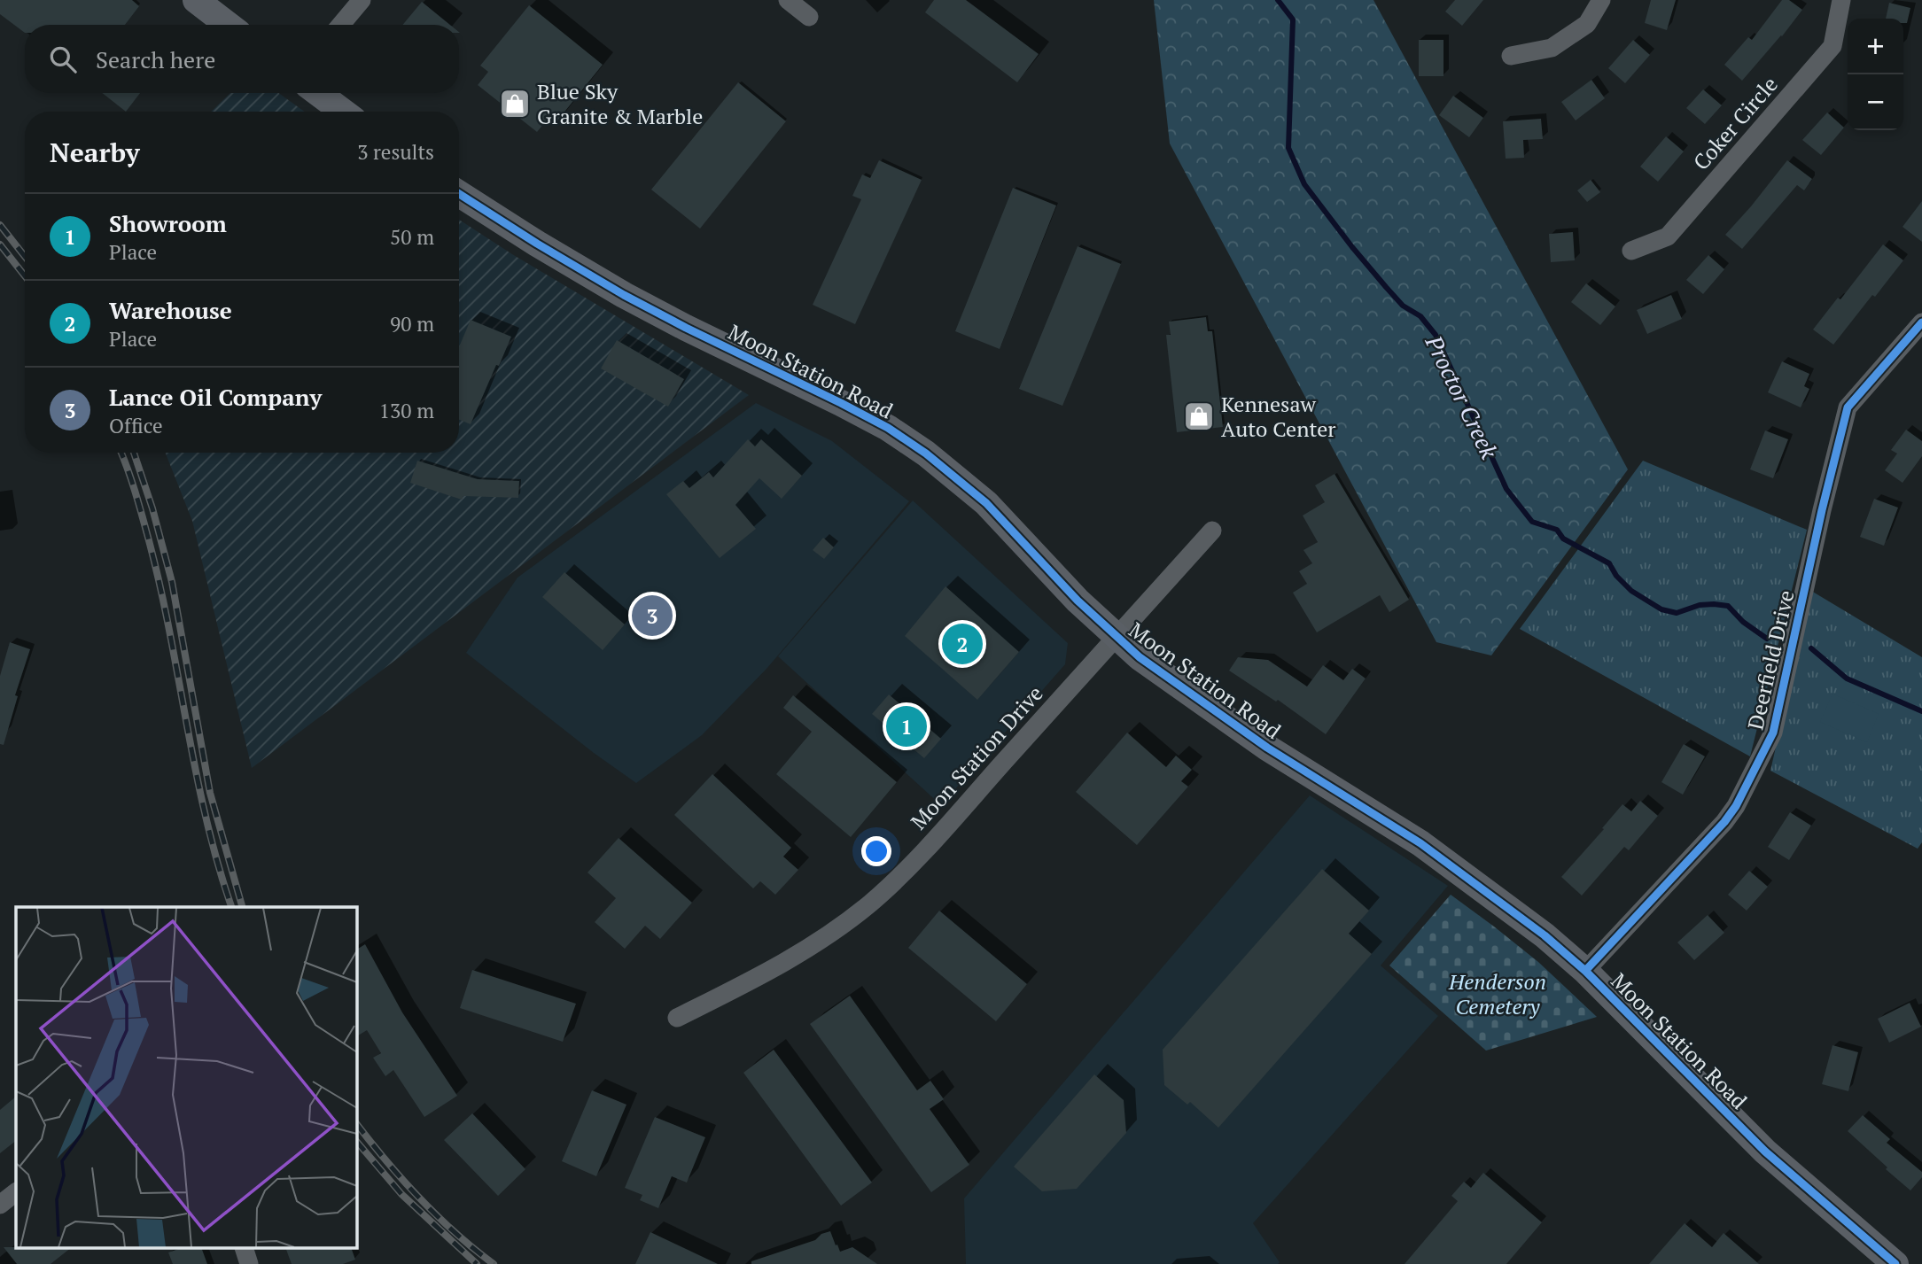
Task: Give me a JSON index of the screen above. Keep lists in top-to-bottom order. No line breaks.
{"streets":{"street":["Coker Circle","Moon Station Road","Deerfield Drive","Moon Station Drive"]},"crossings":[["Moon Station Road","Deerfield Drive"],["Moon Station Road","Moon Station Drive"]],"water":["Proctor Creek"],"parks":["Henderson Cemetery"],"places":{"shop":["Blue Sky Granite & Marble","Kennesaw Auto Center"]},"page":{"map_buttons":["+","−"],"search":"Search here","heading":["Nearby","3 results"],"list":[{"mark":"1","name":"Showroom","note":"Place","value":"50 m"},{"mark":"2","name":"Warehouse","note":"Place","value":"90 m"},{"mark":"3","name":"Lance Oil Company","note":"Office","value":"130 m"}],"pins":["3","2","1"]}}
